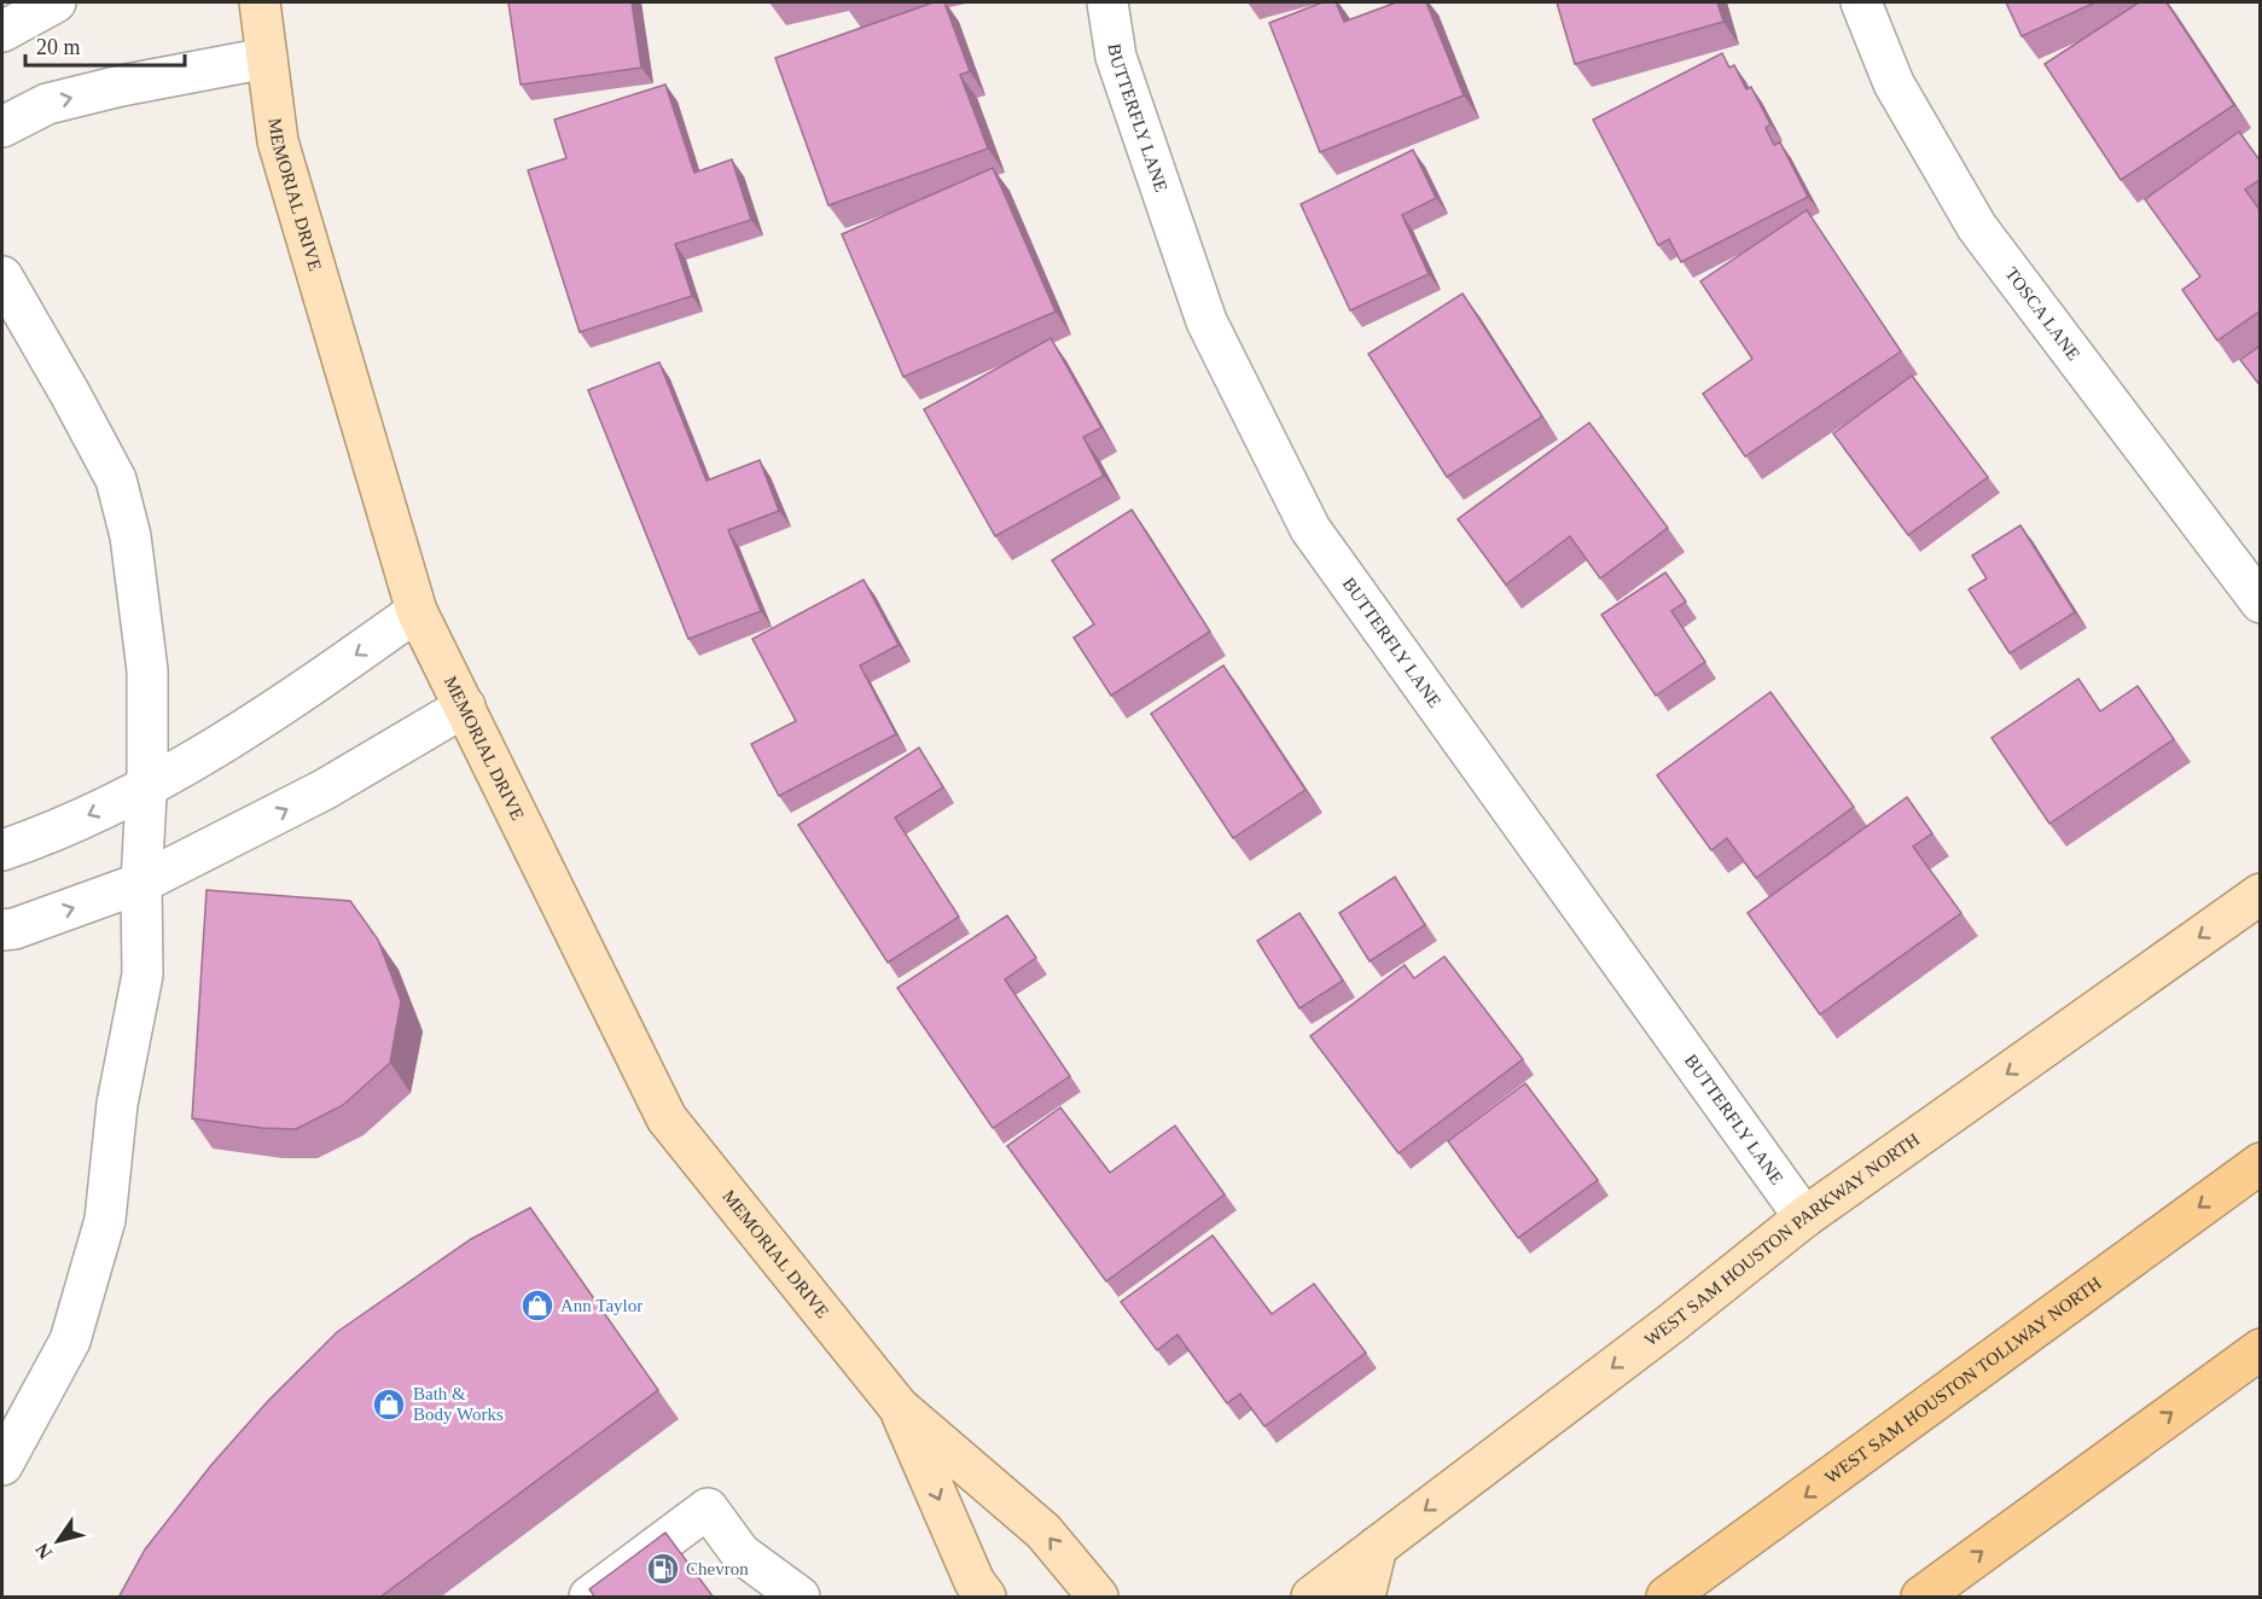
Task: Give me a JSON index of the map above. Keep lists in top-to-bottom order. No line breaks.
{"streets":{"highway":["WEST SAM HOUSTON TOLLWAY NORTH"],"main road":["MEMORIAL DRIVE","WEST SAM HOUSTON PARKWAY NORTH"],"street":["BUTTERFLY LANE","TOSCA LANE"]},"crossings":[["BUTTERFLY LANE","WEST SAM HOUSTON PARKWAY NORTH"]],"one_way":["WEST SAM HOUSTON PARKWAY NORTH"],"places":{"shop":["Ann Taylor","Bath & Body Works"],"fuel station":["Chevron"]},"scale_bar":"20 m","north":"bottom left"}
